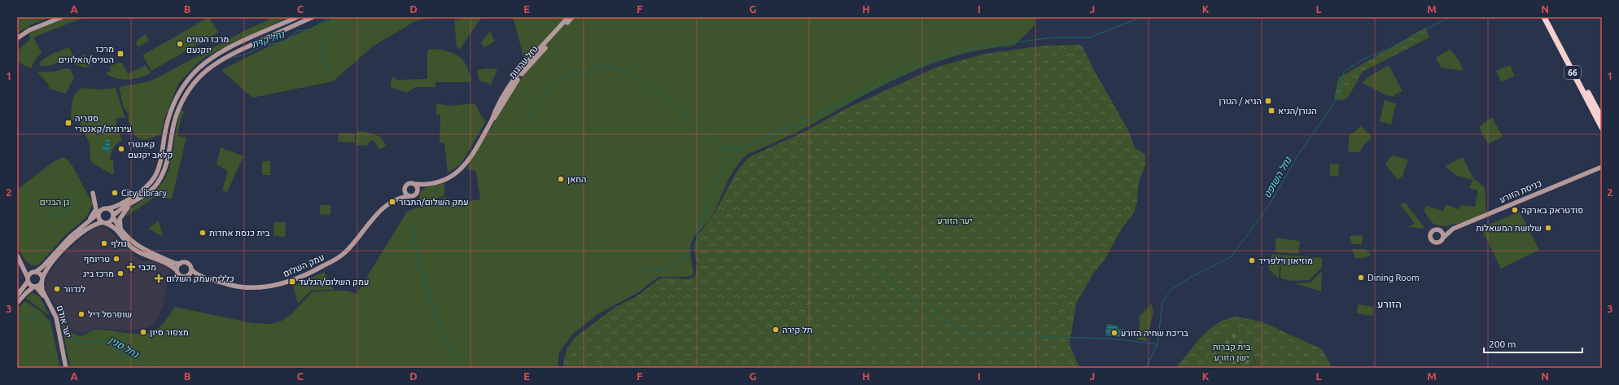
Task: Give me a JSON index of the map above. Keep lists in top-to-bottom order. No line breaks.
{"streets":{"highway":["66"],"street":["נחל ערוגות","כניסת הזורע","עמק השלום","יער אודם"]},"crossings":[["נחל ערוגות","עמק השלום"]],"districts":["הזורע"],"water":["נחל קרת","נחל השופט","נחל סנין"],"parks":["גן הבנים","יער הזורע","בית קברות ישן הזורע"],"places":{"other":["מרכז הטניס יוקנעם","קאנטרי קלאב יקנעם","החאן","City Library","פודטראק בארקה","שלושת המשאלות","בית כנסת אחדות","גולף","טריומף","מוזיאון וילפריד","מרכז ביג","Dining Room","לנדוור","שופרסל דיל","תל קירה","מצפור סיון","בריכת שחיה הזורע"],"transit":["מרכז הטניס/האלונים","הגיא / הגורן","הגורן/הגיא","ספריה עירונית/קאנטרי","עמק השלום/התבור","עמק השלום/הגלעד"],"health":["מכבי","כללית עמק השלום"]},"scale_bar":"200 m","grid":{"columns":["A","B","C","D","E","F","G","H","I","J","K","L","M","N"],"rows":["1","2","3"]}}
